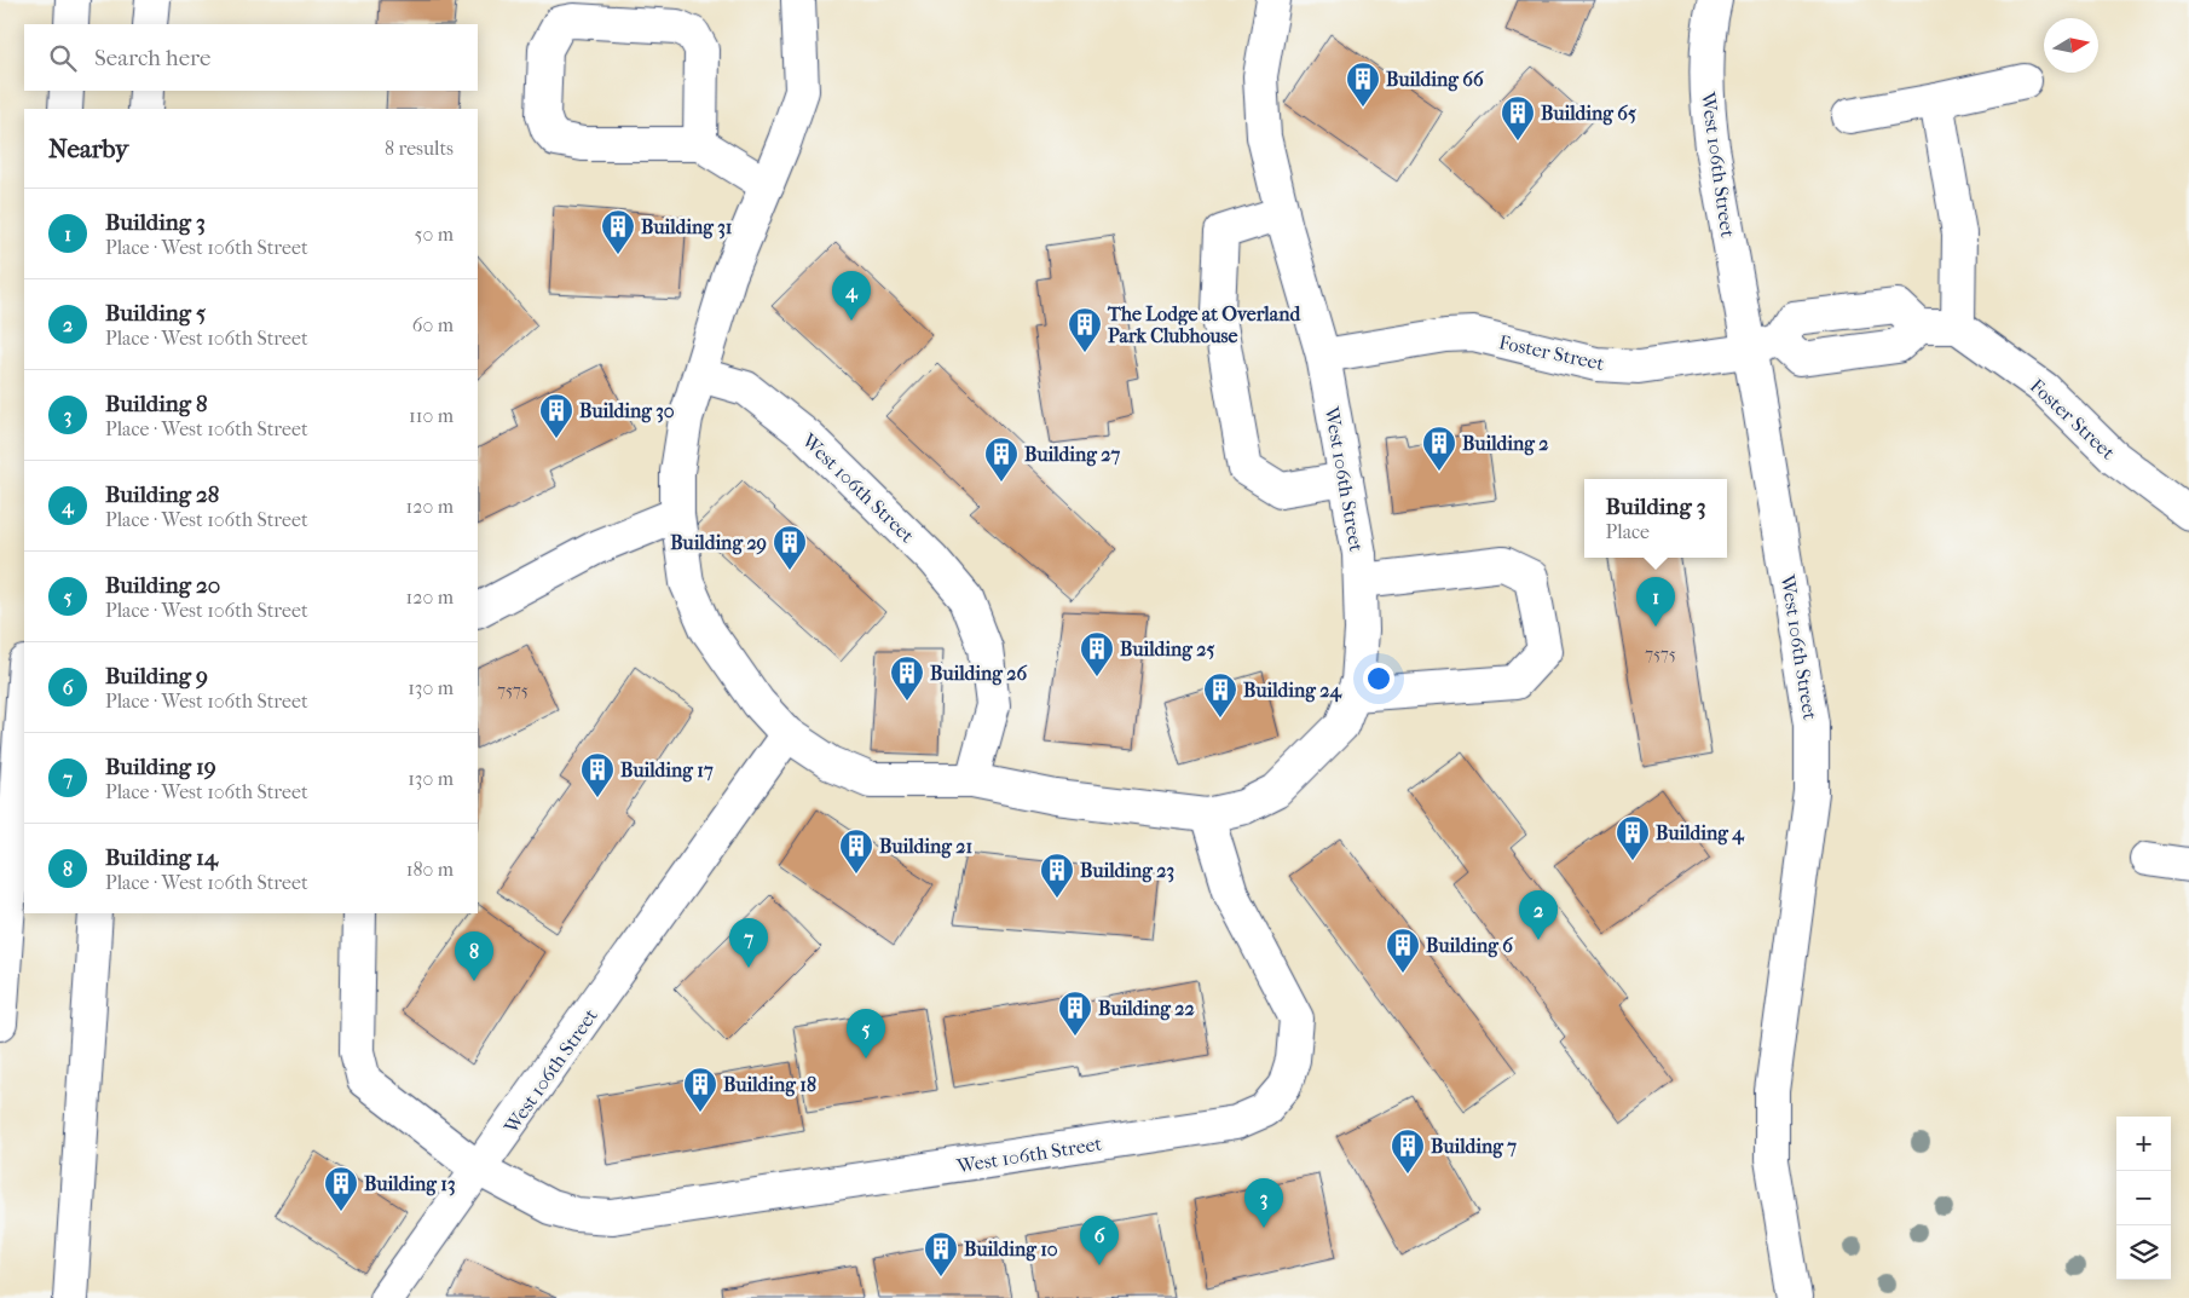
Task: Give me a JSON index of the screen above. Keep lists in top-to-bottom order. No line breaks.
{"streets":{"main road":["West 106th Street","Foster Street"]},"crossings":[["West 106th Street","Foster Street"]],"places":{"building":["Building 66","Building 65","Building 31","The Lodge at Overland Park Clubhouse","Building 30","Building 2","Building 27","Building 29","Building 25","Building 26","Building 24","Building 17","Building 4","Building 21","Building 23","Building 6","Building 22","Building 18","Building 7","Building 13","Building 10"]},"house_numbers":["7575","7575"],"north":"right","page":{"search":"Search here","heading":["Nearby","8 results"],"list":[{"mark":"1","name":"Building 3","note":"Place · West 106th Street","value":"50 m"},{"mark":"2","name":"Building 5","note":"Place · West 106th Street","value":"60 m"},{"mark":"3","name":"Building 8","note":"Place · West 106th Street","value":"110 m"},{"mark":"4","name":"Building 28","note":"Place · West 106th Street","value":"120 m"},{"mark":"5","name":"Building 20","note":"Place · West 106th Street","value":"120 m"},{"mark":"6","name":"Building 9","note":"Place · West 106th Street","value":"130 m"},{"mark":"7","name":"Building 19","note":"Place · West 106th Street","value":"130 m"},{"mark":"8","name":"Building 14","note":"Place · West 106th Street","value":"180 m"}],"pins":["4","1","2","7","8","5","3","6"],"popup":["Building 3","Place"],"map_buttons":["+","−"]}}
